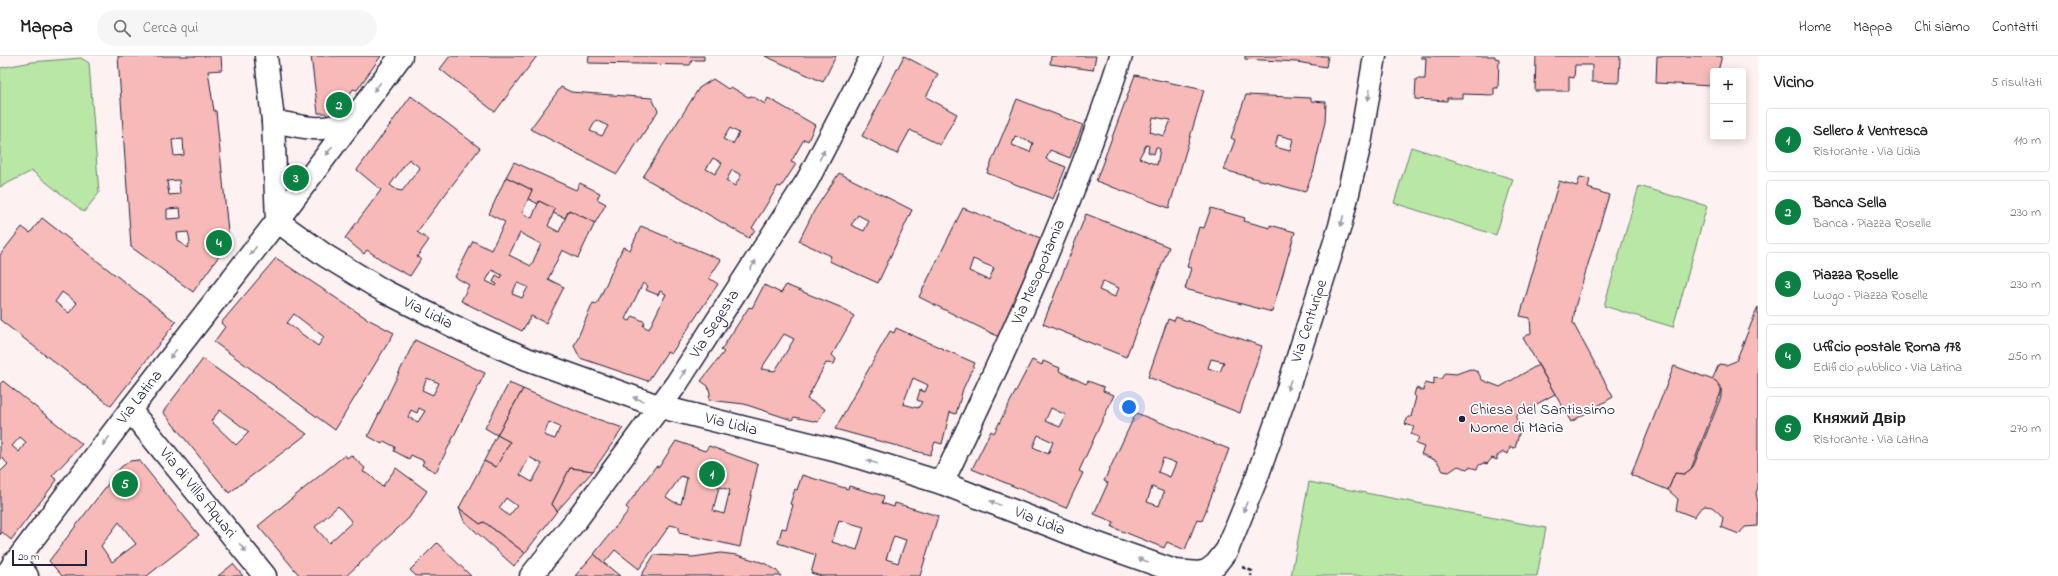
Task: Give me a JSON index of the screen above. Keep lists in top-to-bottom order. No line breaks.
{"streets":{"street":["Via Mesopotamia","Via Lidia","Via Centuripe","Via Segesta","Via Latina","Via di Villa Aquari"]},"crossings":[["Via Mesopotamia","Via Lidia"],["Via Lidia","Via Centuripe"],["Via Lidia","Via Segesta"],["Via Lidia","Via Latina"],["Via Latina","Via di Villa Aquari"]],"one_way":["Via Lidia","Via Centuripe","Via Segesta","Via Latina","Via di Villa Aquari"],"places":["Chiesa del Santissimo Nome di Maria"],"scale_bar":"20 m","page":{"header":"Mappa","search":"Cerca qui","nav":["Home","Mappa","Chi siamo","Contatti"],"heading":["Vicino","5 risultati"],"map_buttons":["+","−"],"pins":["2","3","4","1","5"],"list":[{"mark":"1","name":"Sellero & Ventresca","note":"Ristorante · Via Lidia","value":"110 m"},{"mark":"2","name":"Banca Sella","note":"Banca · Piazza Roselle","value":"230 m"},{"mark":"3","name":"Piazza Roselle","note":"Luogo · Piazza Roselle","value":"230 m"},{"mark":"4","name":"Ufficio postale Roma 178","note":"Edificio pubblico · Via Latina","value":"250 m"},{"mark":"5","name":"Княжий Двір","note":"Ristorante · Via Latina","value":"270 m"}],"scale":"20 m"}}
